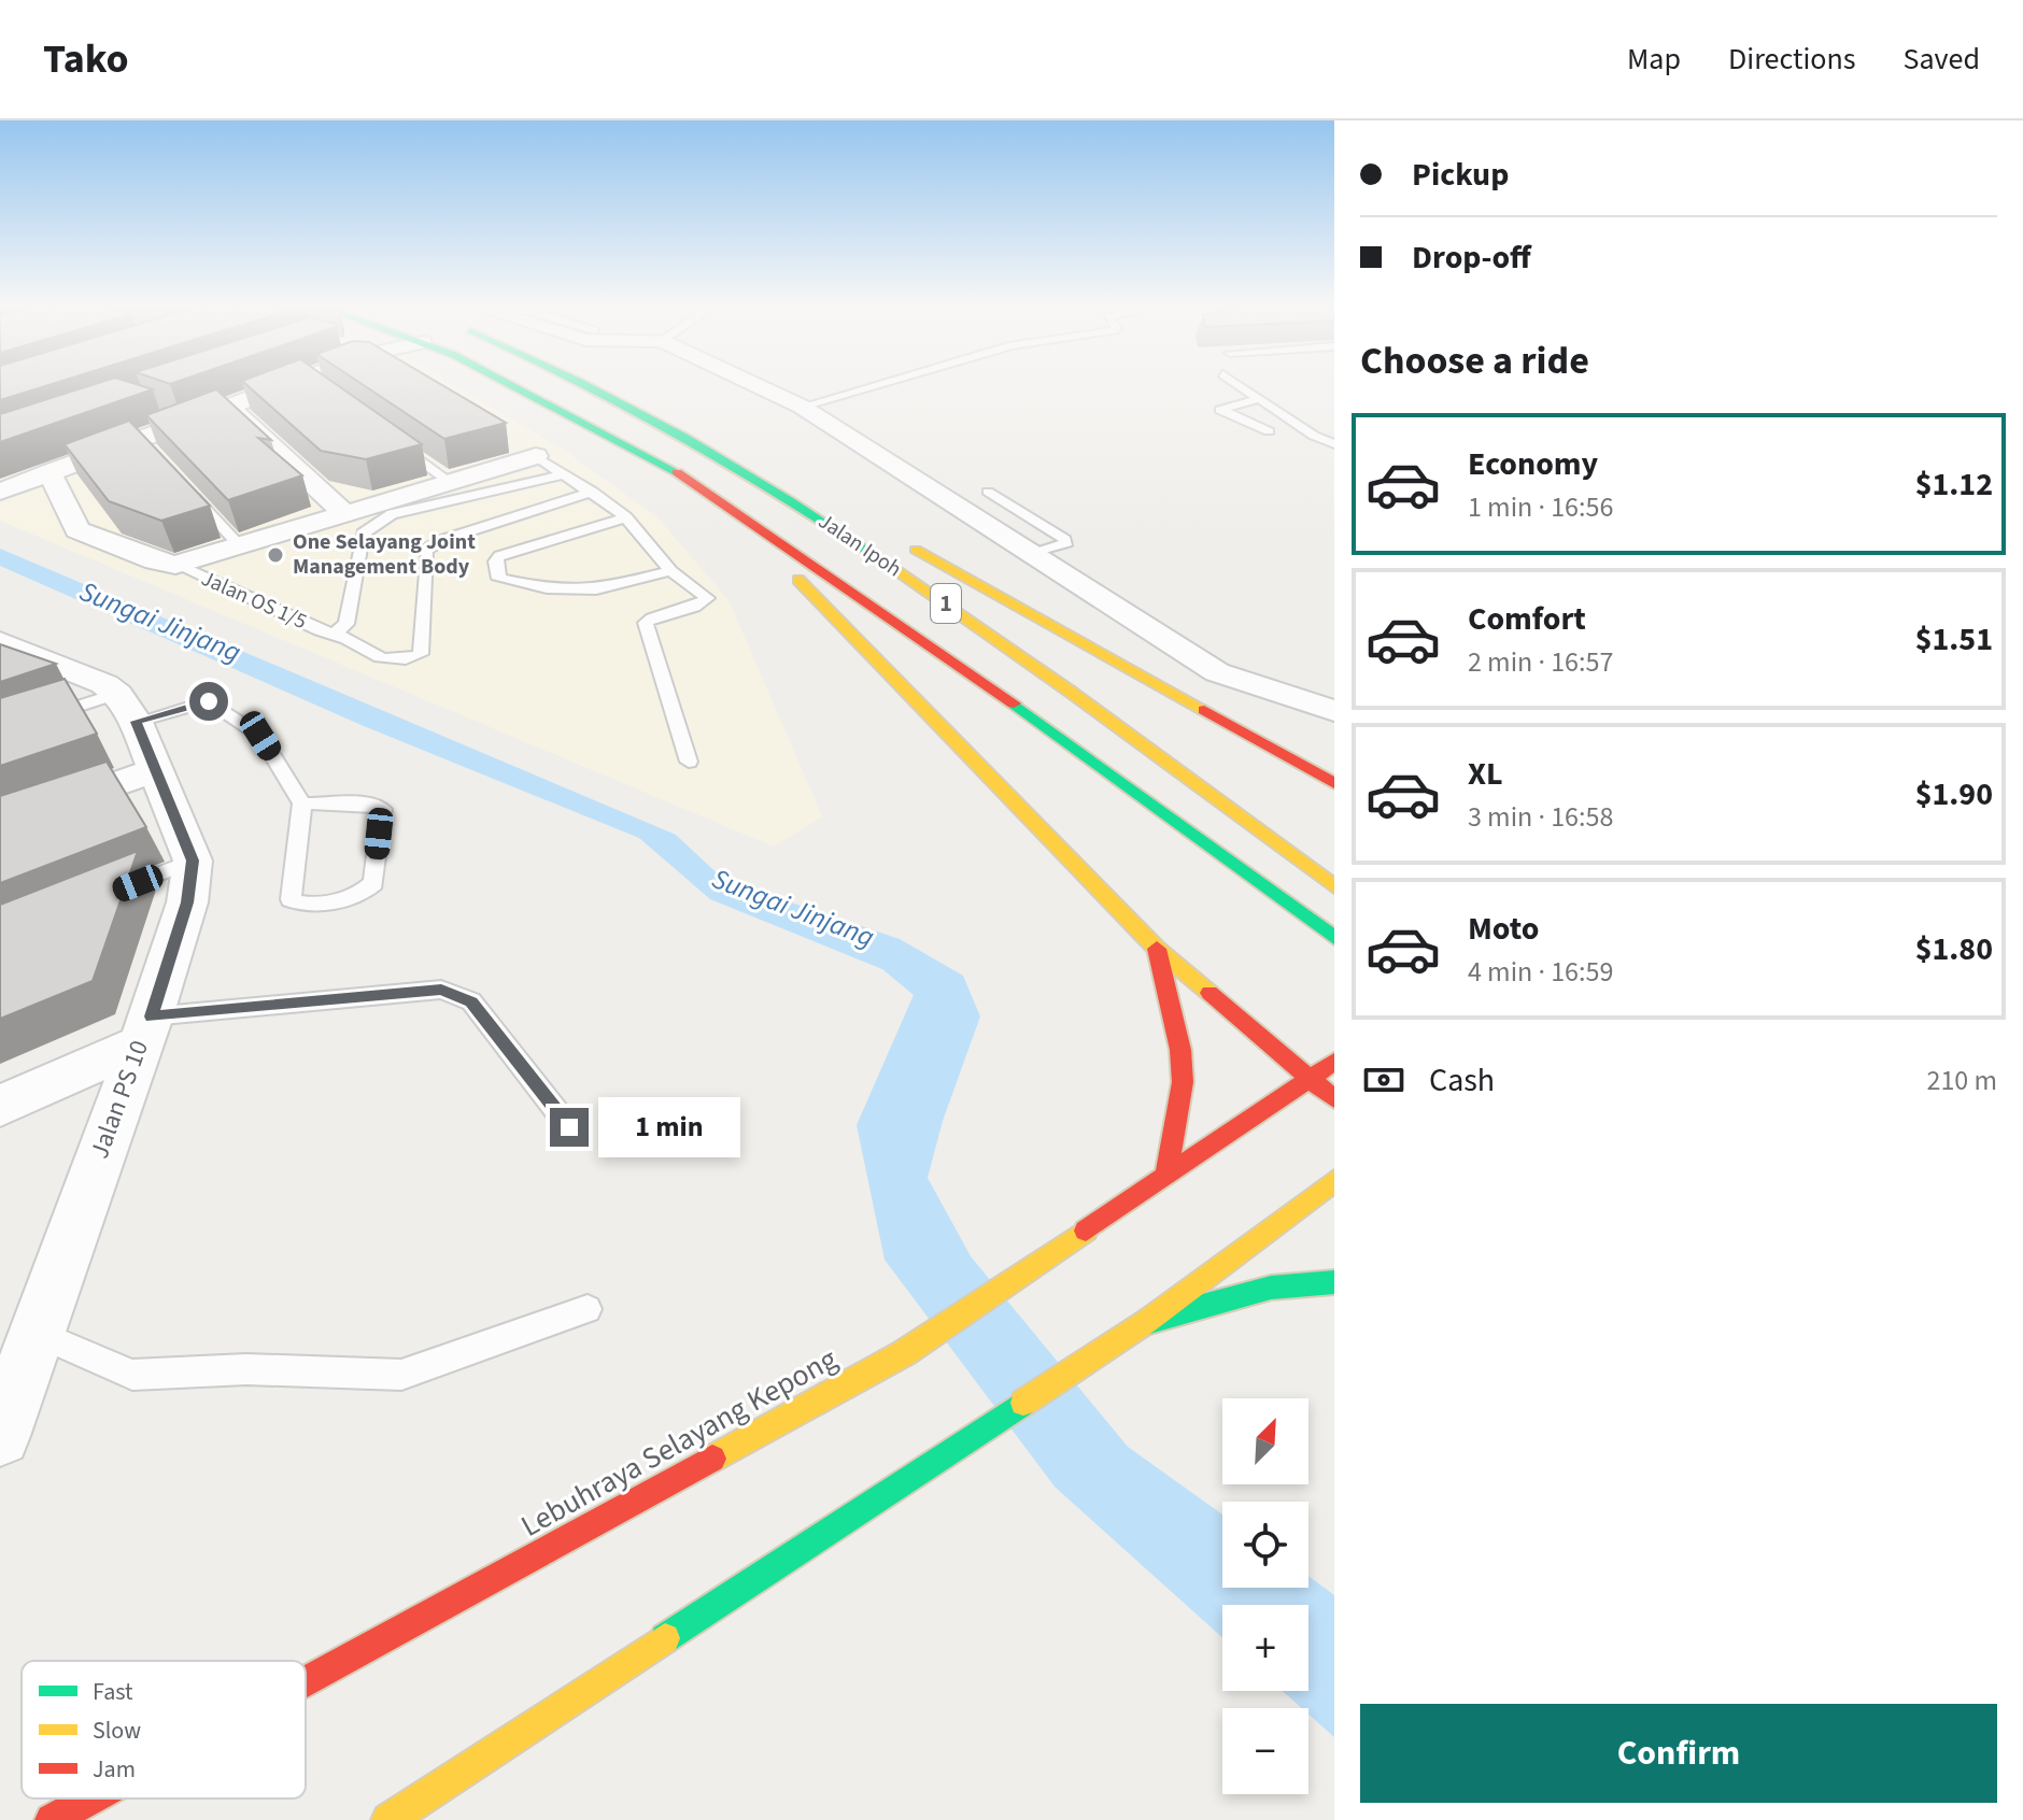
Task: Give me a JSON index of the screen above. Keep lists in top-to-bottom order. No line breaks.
{"streets":{"main road":["Jalan Ipoh","1","Lebuhraya Selayang Kepong"],"street":["Jalan OS 1/5","Jalan PS 10"]},"water":["Sungai Jinjang"],"places":["One Selayang Joint Management Body"],"legend":["Fast","Slow","Jam"],"north":"top right","page":{"header":"Tako","nav":["Map","Directions","Saved"],"banner":["Pickup","Drop-off"],"heading":"Choose a ride","list":[{"name":"Economy","note":"1 min · 16:56","value":"$1.12"},{"name":"Comfort","note":"2 min · 16:57","value":"$1.51"},{"name":"XL","note":"3 min · 16:58","value":"$1.90"},{"name":"Moto","note":"4 min · 16:59","value":"$1.80"}],"pay":["Cash","210 m"],"bubble":"1 min","map_buttons":["+","−"],"buttons":"Confirm"}}
